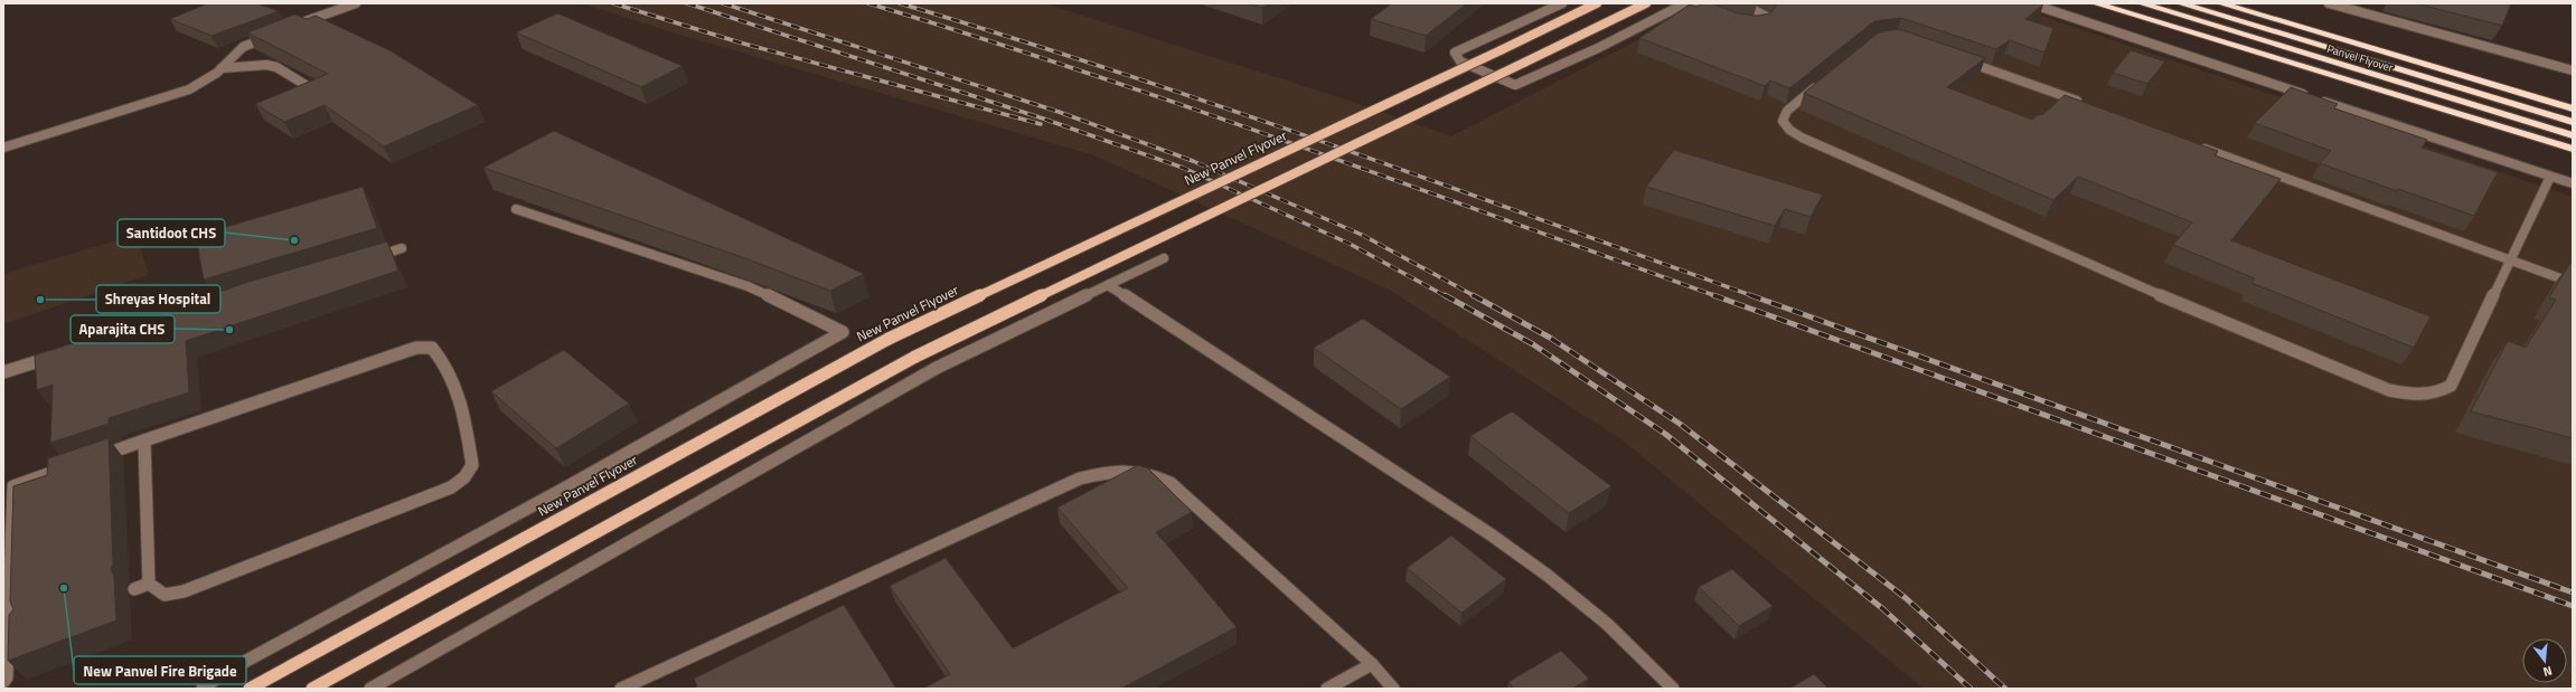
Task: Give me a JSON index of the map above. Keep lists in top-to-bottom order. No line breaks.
{"streets":{"highway":["Panvel Flyover"],"main road":["New Panvel Flyover"]},"places":["Santidoot CHS","Shreyas Hospital","Aparajita CHS","New Panvel Fire Brigade"],"north":"bottom"}
